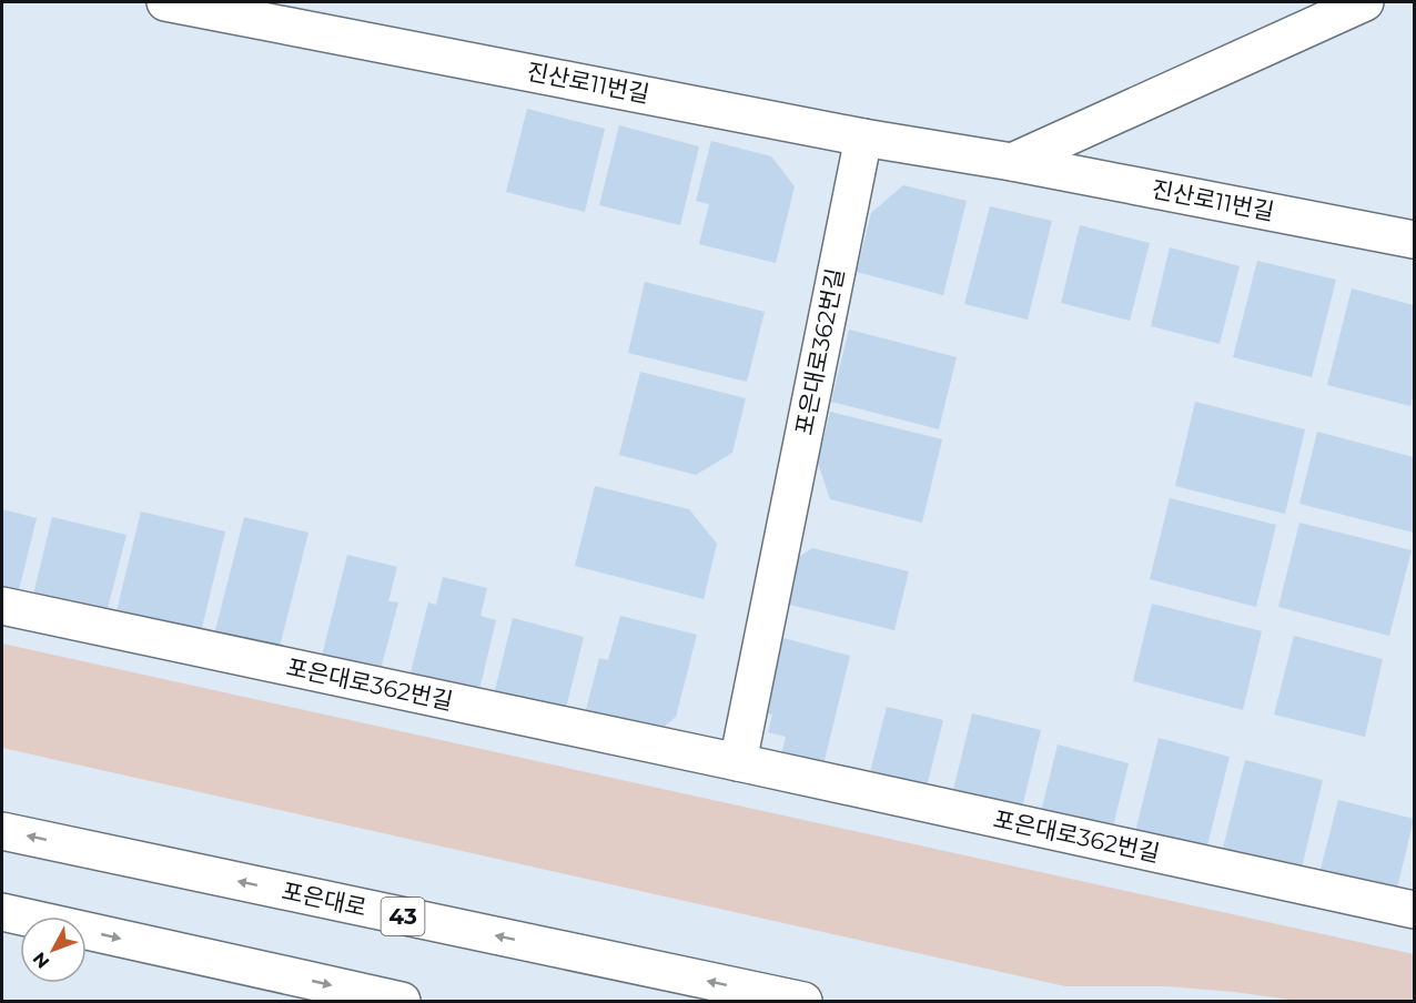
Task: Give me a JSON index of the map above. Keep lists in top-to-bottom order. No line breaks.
{"streets":{"street":["진산로11번길","포은대로362번길","포은대로","43"]},"crossings":[["진산로11번길","포은대로362번길"]],"north":"bottom left"}
